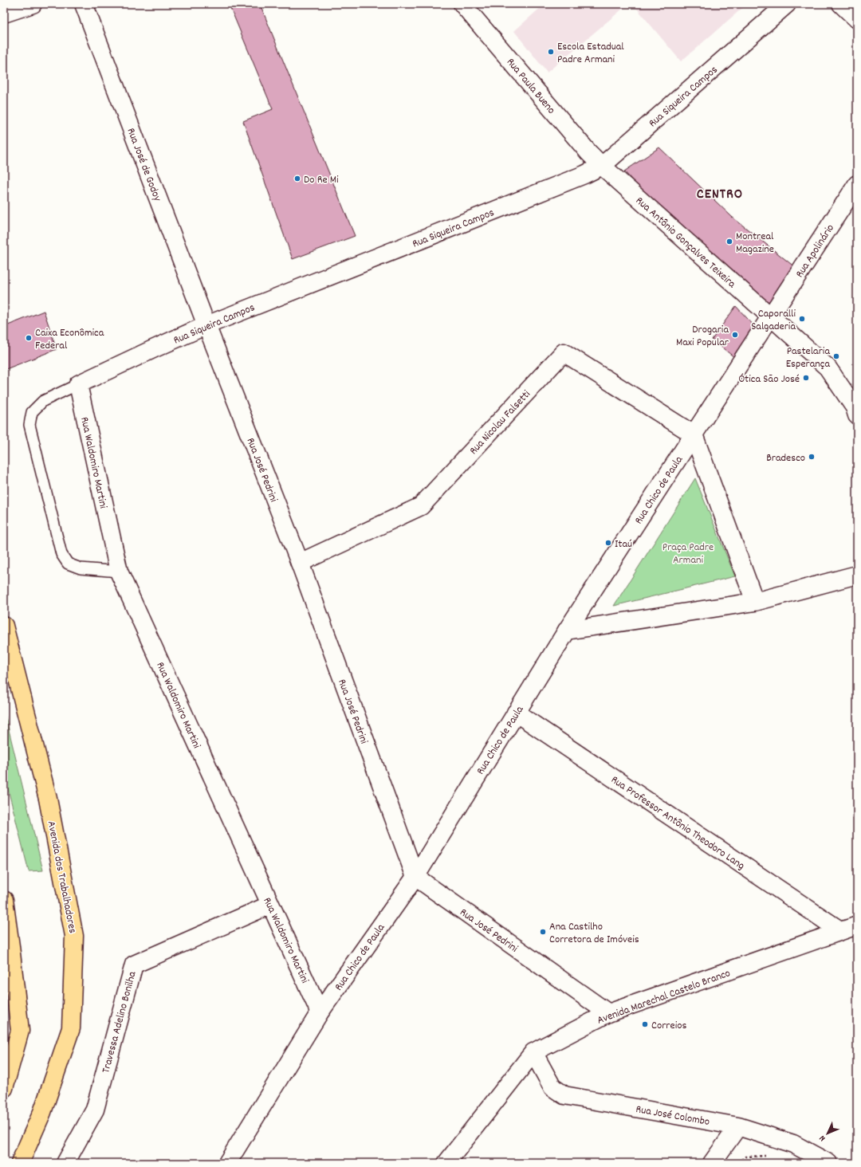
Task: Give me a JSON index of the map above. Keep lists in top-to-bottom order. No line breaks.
{"streets":{"main road":["Rua Paula Bueno","Rua Siqueira Campos","Rua José de Godoy","Rua Antônio Gonçalves Teixeira","Rua Apolinário","Rua Nicolau Falsetti","Rua Waldomiro Martini","Rua José Pedrini","Rua Chico de Paula","Rua Professor Antônio Theodoro Lang","Avenida dos Trabalhadores","Avenida Marechal Castelo Branco","Travessa Adelino Bonilha","Rua José Colombo"]},"crossings":[["Rua Paula Bueno","Rua Siqueira Campos"],["Rua Paula Bueno","Rua Antônio Gonçalves Teixeira"],["Rua Siqueira Campos","Rua José de Godoy"],["Rua Siqueira Campos","Rua Antônio Gonçalves Teixeira"],["Rua Siqueira Campos","Rua Waldomiro Martini"],["Rua Siqueira Campos","Rua José Pedrini"],["Rua José de Godoy","Rua José Pedrini"],["Rua Antônio Gonçalves Teixeira","Rua Apolinário"],["Rua Antônio Gonçalves Teixeira","Rua Chico de Paula"],["Rua Apolinário","Rua Chico de Paula"],["Rua Nicolau Falsetti","Rua José Pedrini"],["Rua Nicolau Falsetti","Rua Chico de Paula"],["Rua Waldomiro Martini","Rua Chico de Paula"],["Rua Waldomiro Martini","Travessa Adelino Bonilha"],["Rua José Pedrini","Rua Chico de Paula"],["Rua José Pedrini","Avenida Marechal Castelo Branco"],["Rua Chico de Paula","Rua Professor Antônio Theodoro Lang"],["Rua Professor Antônio Theodoro Lang","Avenida Marechal Castelo Branco"],["Avenida Marechal Castelo Branco","Rua José Colombo"]],"districts":["CENTRO"],"parks":["Praça Padre Armani"],"places":["Escola Estadual Padre Armani","Do Re Mi","Montreal Magazine","Caporalli Salgaderia","Drogaria Maxi Popular","Caixa Econômica Federal","Pastelaria Esperança","Ótica São José","Bradesco","Itaú","Ana Castilho Corretora de Imóveis","Correios"],"north":"bottom left"}
